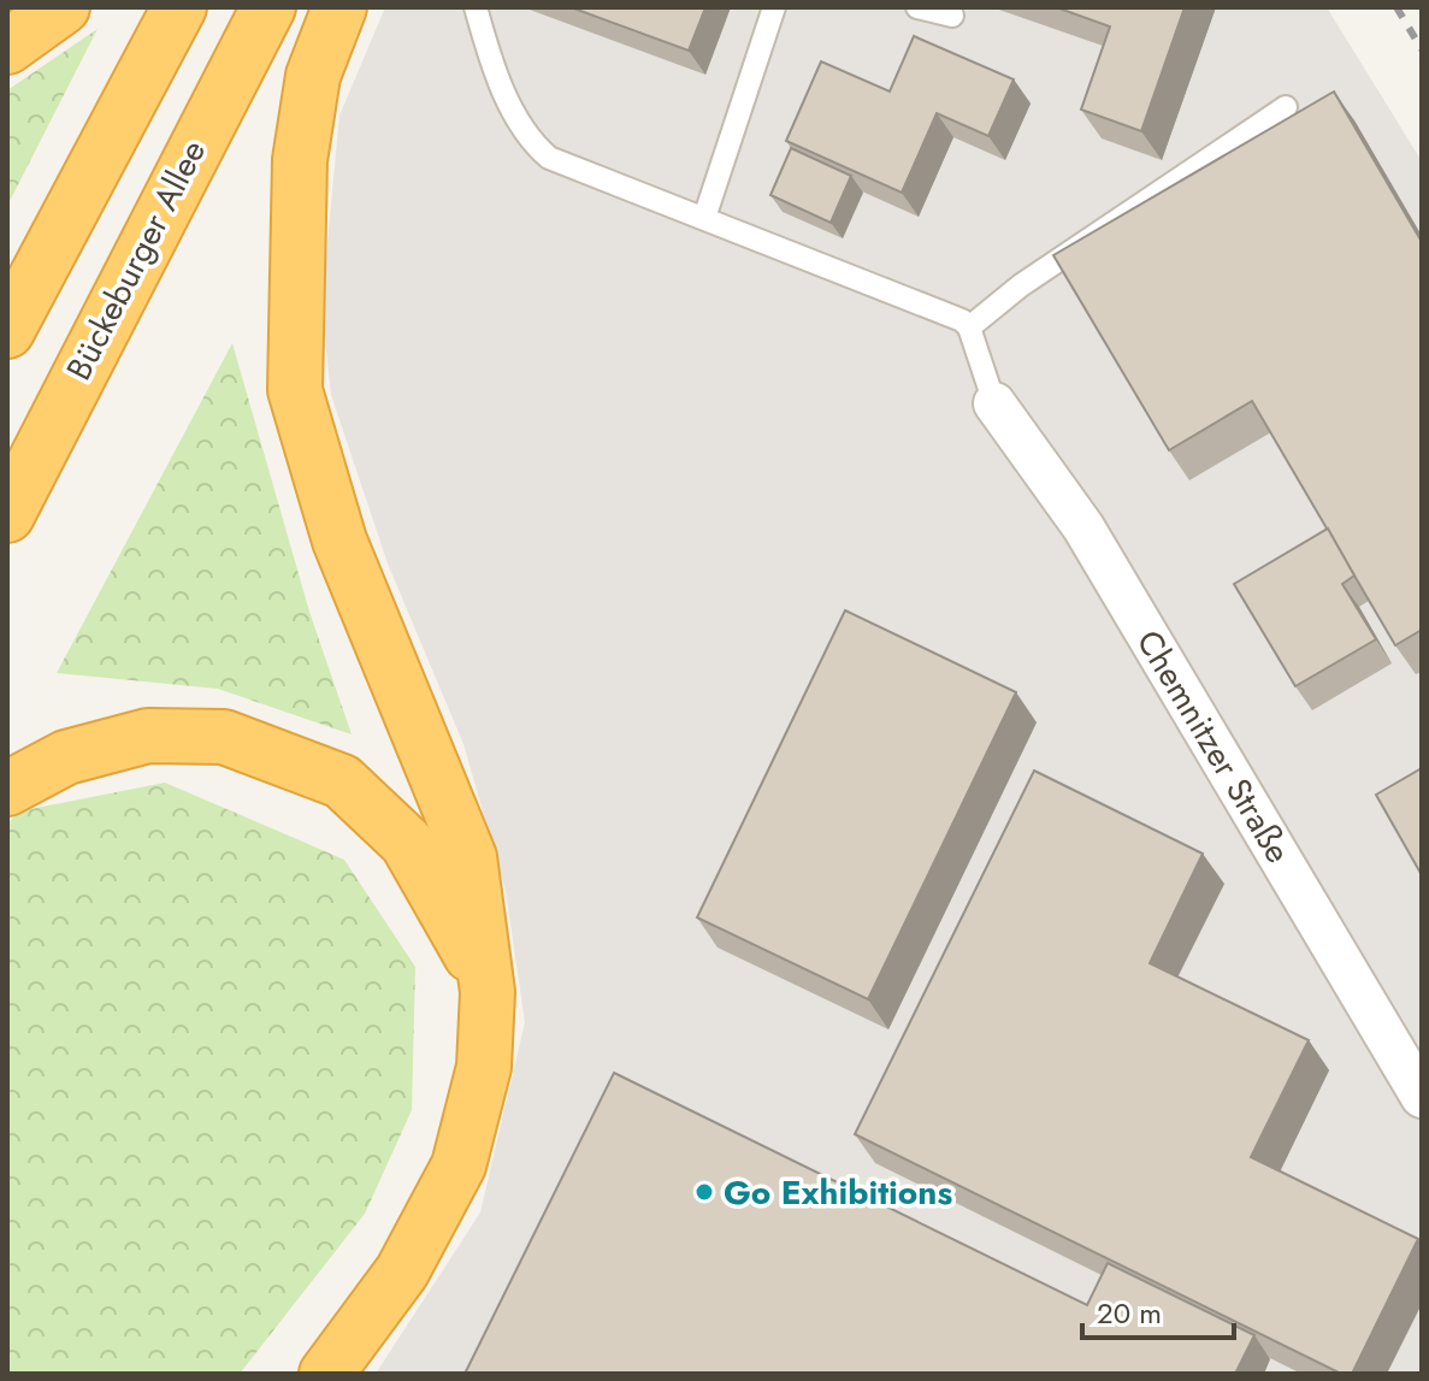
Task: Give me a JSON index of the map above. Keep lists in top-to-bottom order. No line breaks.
{"streets":{"highway":["Bückeburger Allee"],"street":["Chemnitzer Straße"]},"places":["Go Exhibitions"],"scale_bar":"20 m"}
